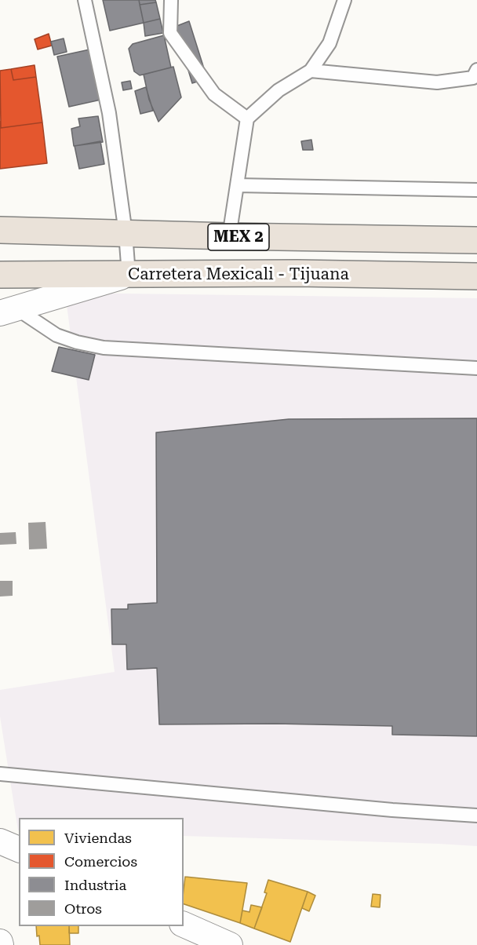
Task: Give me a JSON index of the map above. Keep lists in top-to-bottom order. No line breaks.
{"streets":{"highway":["MEX 2","Carretera Mexicali - Tijuana"]},"legend":["Viviendas","Comercios","Industria","Otros"]}
